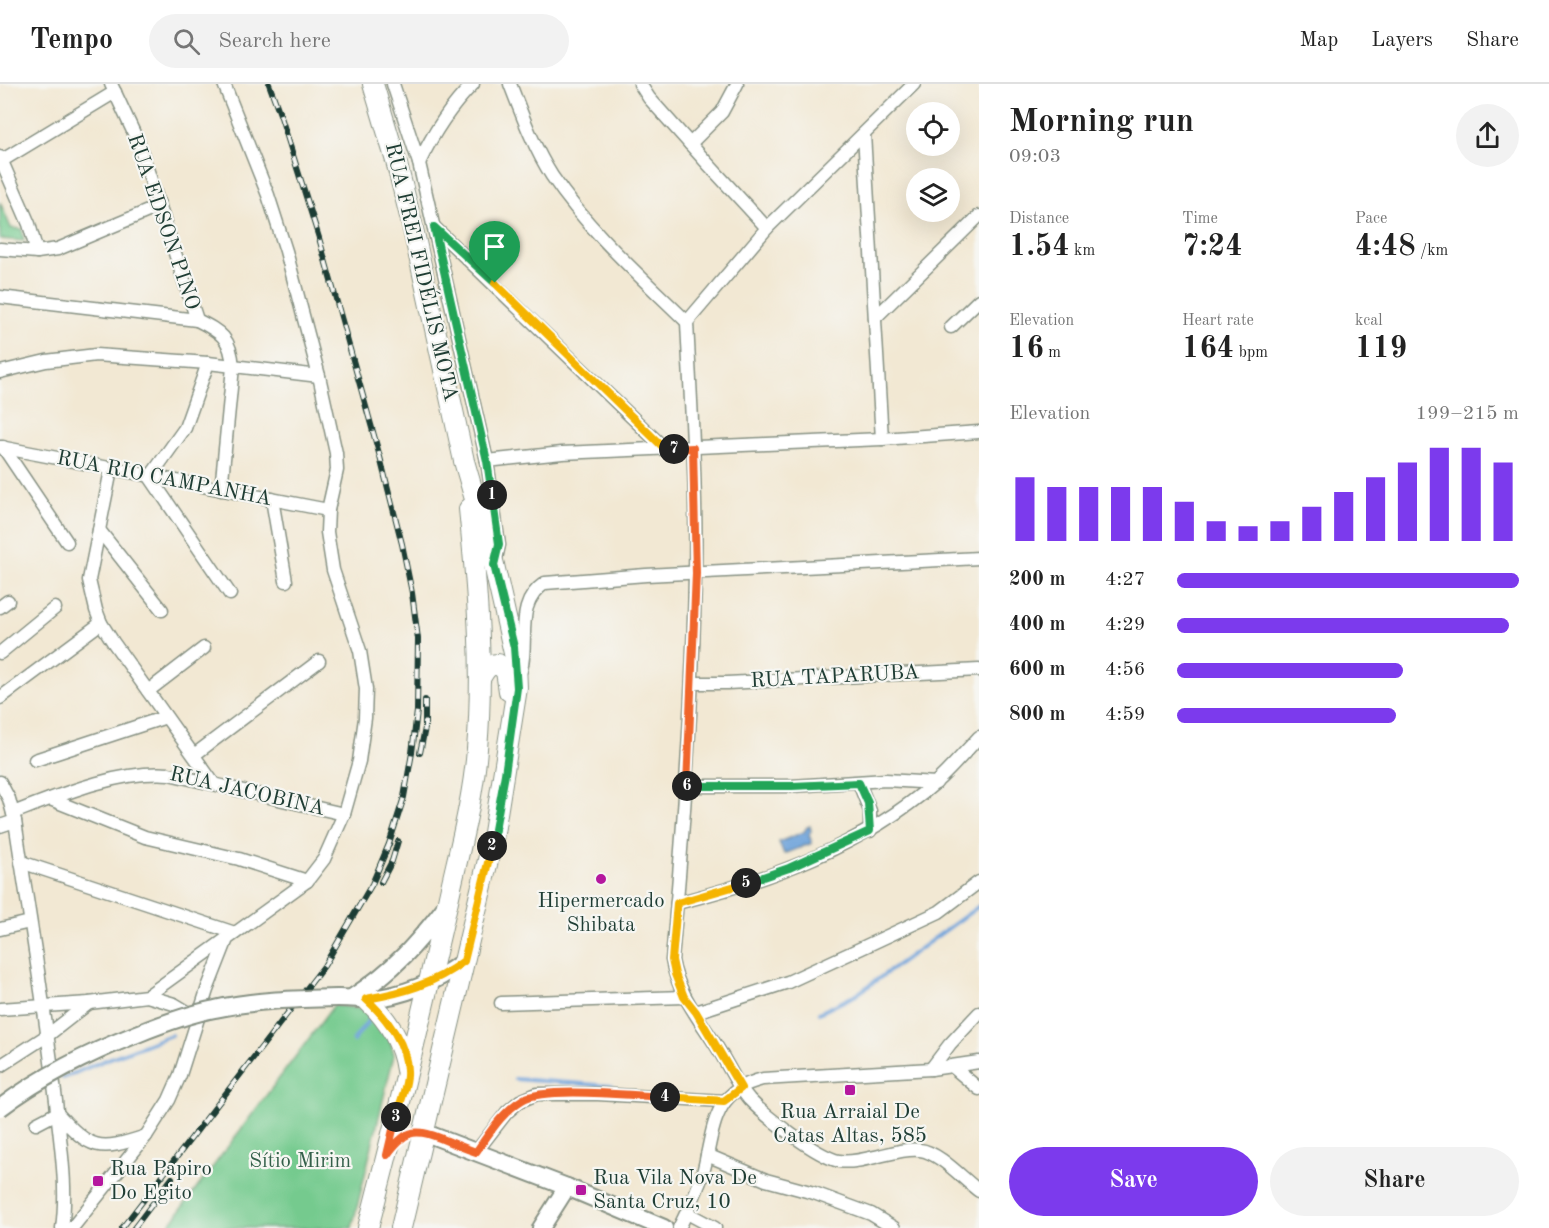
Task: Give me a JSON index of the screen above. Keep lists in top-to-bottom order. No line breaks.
{"streets":{"main road":["RUA FREI FIDÉLIS MOTA"],"street":["RUA EDSON PINO","RUA RIO CAMPANHA","RUA TAPARUBA","RUA JACOBINA"]},"crossings":[["RUA EDSON PINO","RUA RIO CAMPANHA"]],"parks":["Sítio Mirim"],"places":{"other":["Hipermercado Shibata"],"transit":["Rua Arraial De Catas Altas, 585","Rua Papiro Do Egito","Rua Vila Nova De Santa Cruz, 10"]},"page":{"header":"Tempo","search":"Search here","nav":["Map","Layers","Share"],"heading":["Morning run","09:03"],"stats":[["Distance","1.54 km"],["Time","7:24"],["Pace","4:48 /km"],["Elevation","16 m"],["Heart rate","164 bpm"],["kcal","119"]],"chart":["Elevation","199–215 m"],"pins":["7","1","6","2","5","4","3"],"list":[{"name":"200 m","note":"4:27"},{"name":"400 m","note":"4:29"},{"name":"600 m","note":"4:56"},{"name":"800 m","note":"4:59"}],"buttons":["Save","Share"]}}
